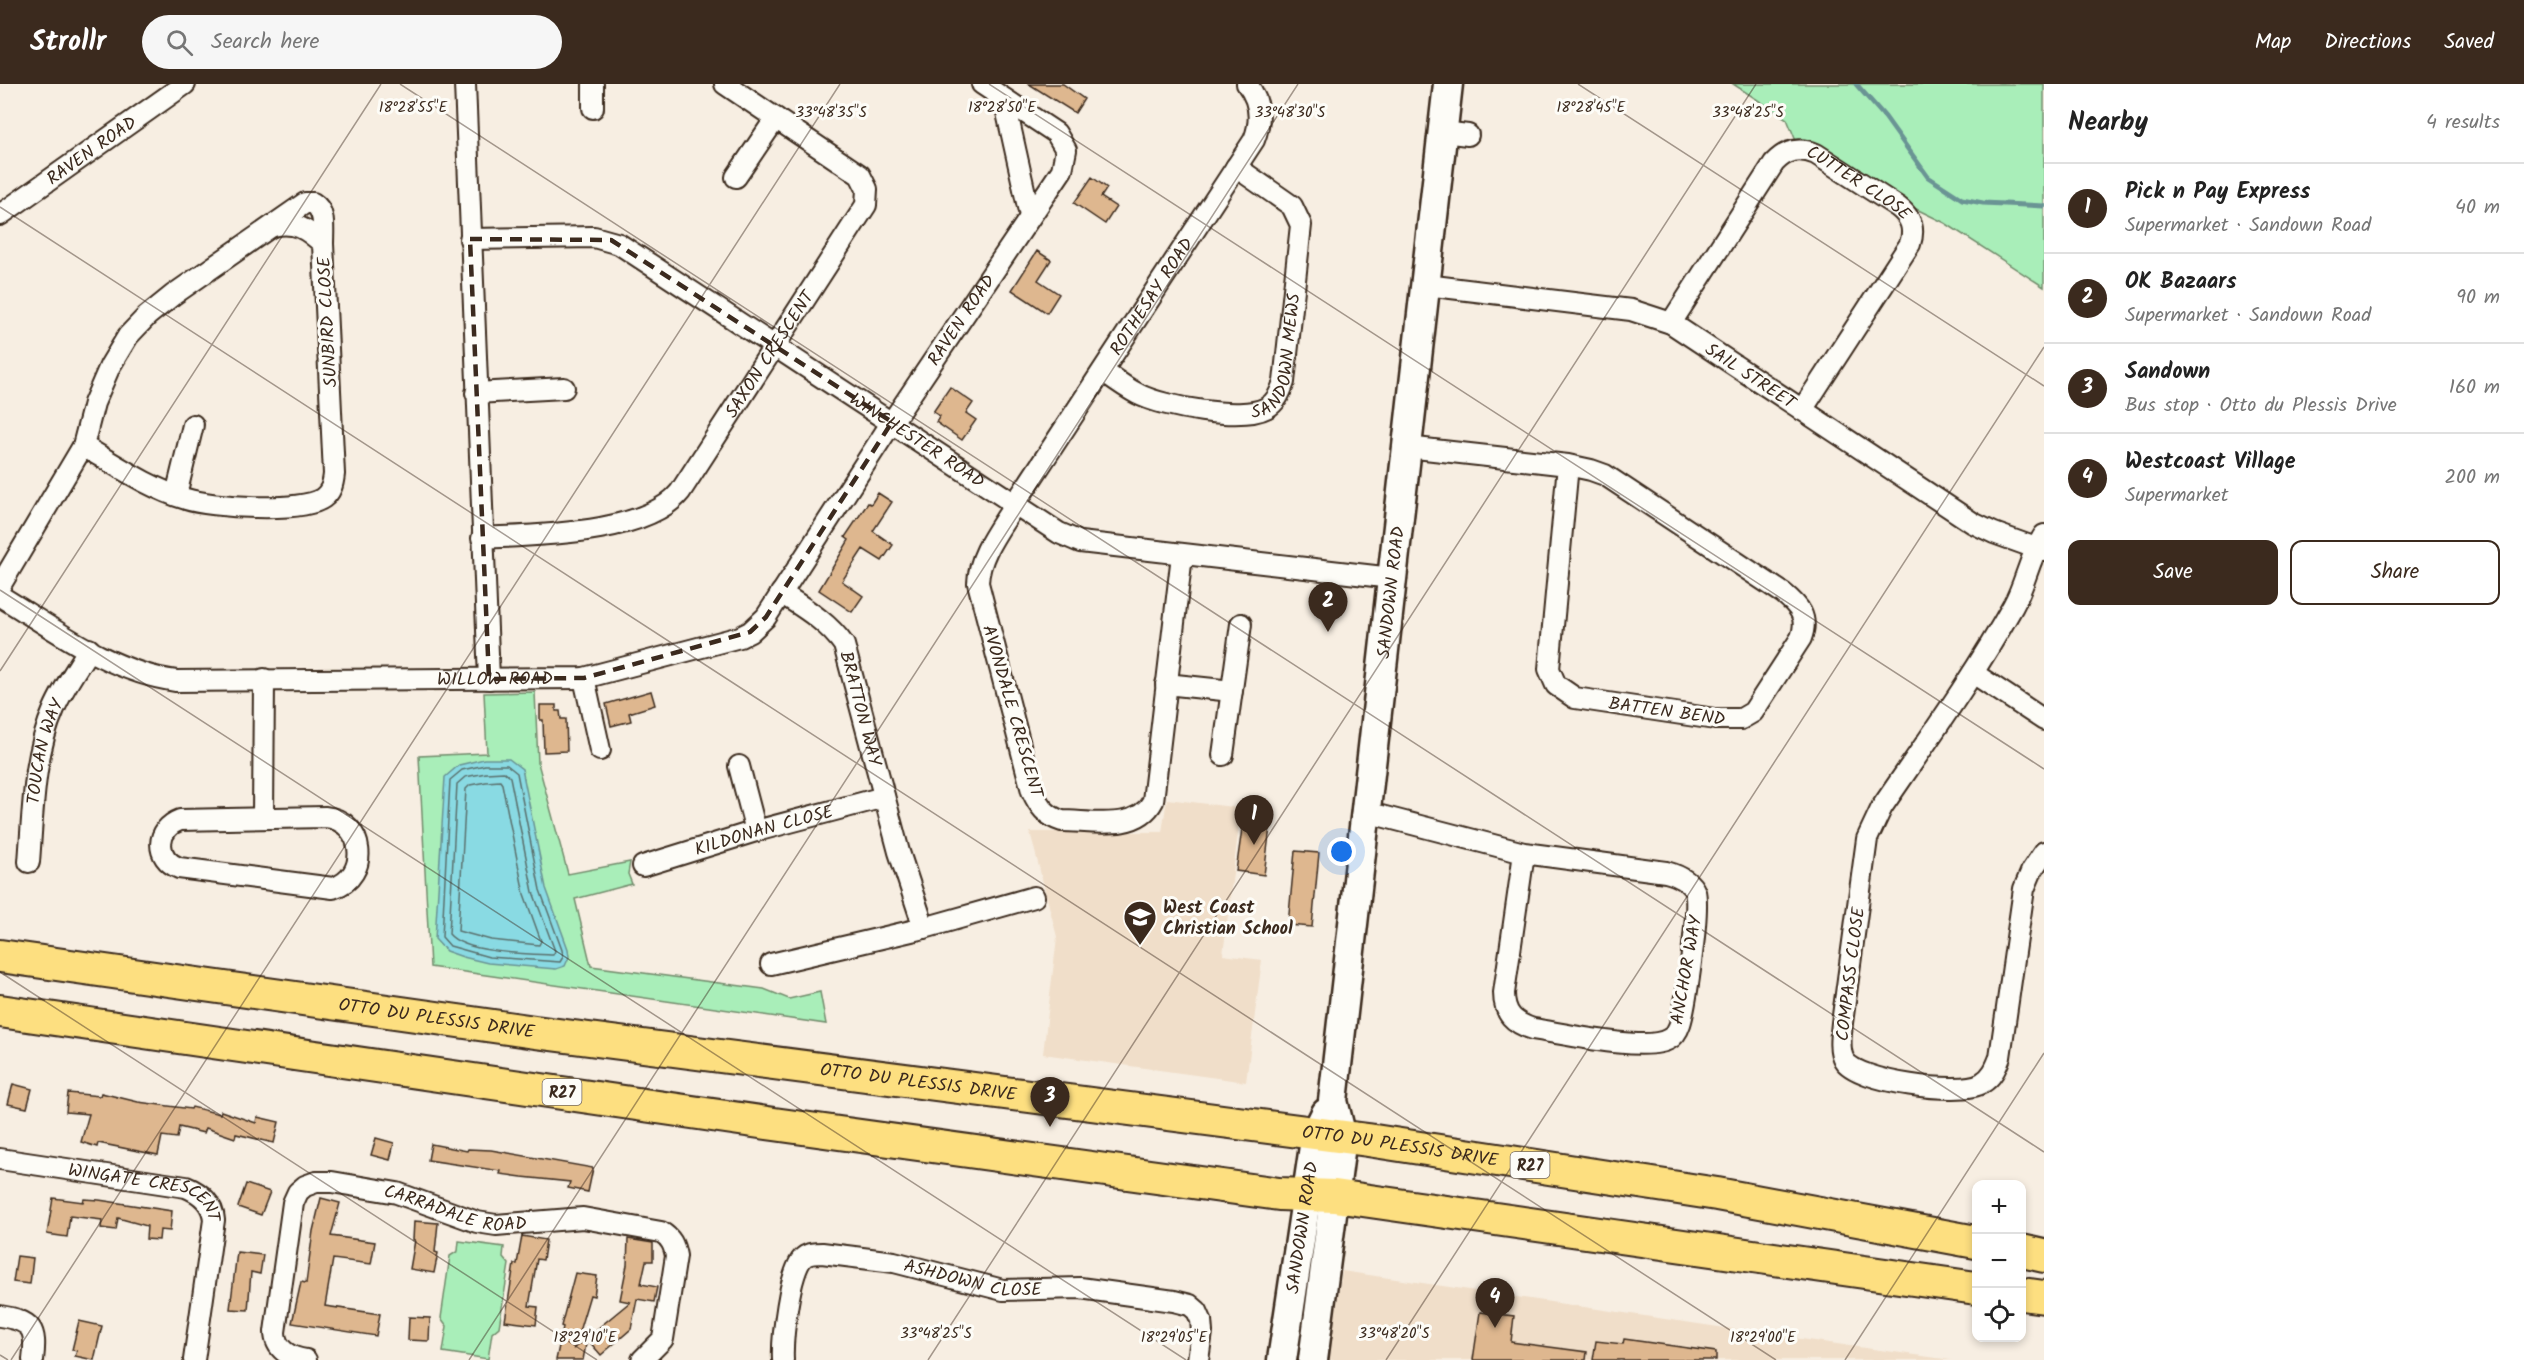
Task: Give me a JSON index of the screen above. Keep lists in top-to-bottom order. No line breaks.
{"streets":{"main road":["OTTO DU PLESSIS DRIVE","R27"],"street":["RAVEN ROAD","CUTTER CLOSE","ROTHESAY ROAD","SUNBIRD CLOSE","SANDOWN MEWS","SAXON CRESCENT","SAIL STREET","WINCHESTER ROAD","SANDOWN ROAD","WILLOW ROAD","BRATTON WAY","AVONDALE CRESCENT","BATTEN BEND","TOUCAN WAY","KILDONAN CLOSE","ANCHOR WAY","COMPASS CLOSE","WINGATE CRESCENT","CARRADALE ROAD","ASHDOWN CLOSE"]},"crossings":[["RAVEN ROAD","WINCHESTER ROAD"],["RAVEN ROAD","WILLOW ROAD"],["CUTTER CLOSE","SAIL STREET"],["ROTHESAY ROAD","SANDOWN MEWS"],["ROTHESAY ROAD","WINCHESTER ROAD"],["ROTHESAY ROAD","AVONDALE CRESCENT"],["SAXON CRESCENT","WINCHESTER ROAD"],["SAIL STREET","SANDOWN ROAD"],["SAIL STREET","COMPASS CLOSE"],["WINCHESTER ROAD","SANDOWN ROAD"],["WINCHESTER ROAD","WILLOW ROAD"],["WINCHESTER ROAD","AVONDALE CRESCENT"],["SANDOWN ROAD","BATTEN BEND"],["SANDOWN ROAD","ANCHOR WAY"],["SANDOWN ROAD","OTTO DU PLESSIS DRIVE"],["SANDOWN ROAD","R27"],["WILLOW ROAD","BRATTON WAY"],["WILLOW ROAD","TOUCAN WAY"],["BRATTON WAY","KILDONAN CLOSE"]],"places":{"school or university":["West Coast Christian School"]},"page":{"header":"Strollr","search":"Search here","nav":["Map","Directions","Saved"],"heading":["Nearby","4 results"],"list":[{"mark":"1","name":"Pick n Pay Express","note":"Supermarket · Sandown Road","value":"40 m"},{"mark":"2","name":"OK Bazaars","note":"Supermarket · Sandown Road","value":"90 m"},{"mark":"3","name":"Sandown","note":"Bus stop · Otto du Plessis Drive","value":"160 m"},{"mark":"4","name":"Westcoast Village","note":"Supermarket","value":"200 m"}],"buttons":["Save","Share"],"pins":["2","1","3","4"],"map_buttons":["+","−"]},"coordinates":["18°28'55\"E","18°28'50\"E","18°28'45\"E","33°48'35\"S","33°48'30\"S","33°48'25\"S","33°48'20\"S","18°29'10\"E","18°29'05\"E","18°29'00\"E"]}
